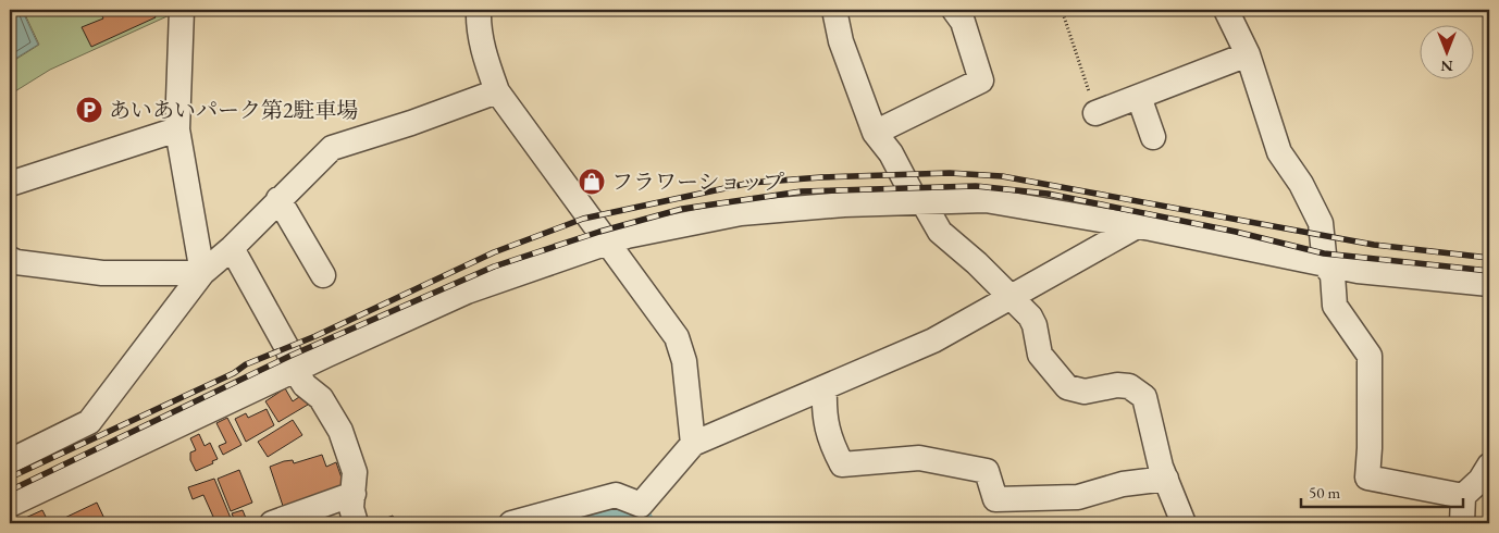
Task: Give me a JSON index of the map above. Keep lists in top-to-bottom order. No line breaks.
{"places":{"parking":["あいあいパーク第2駐車場"],"shop":["フラワーショップ"]},"scale_bar":"50 m","north":"bottom"}
